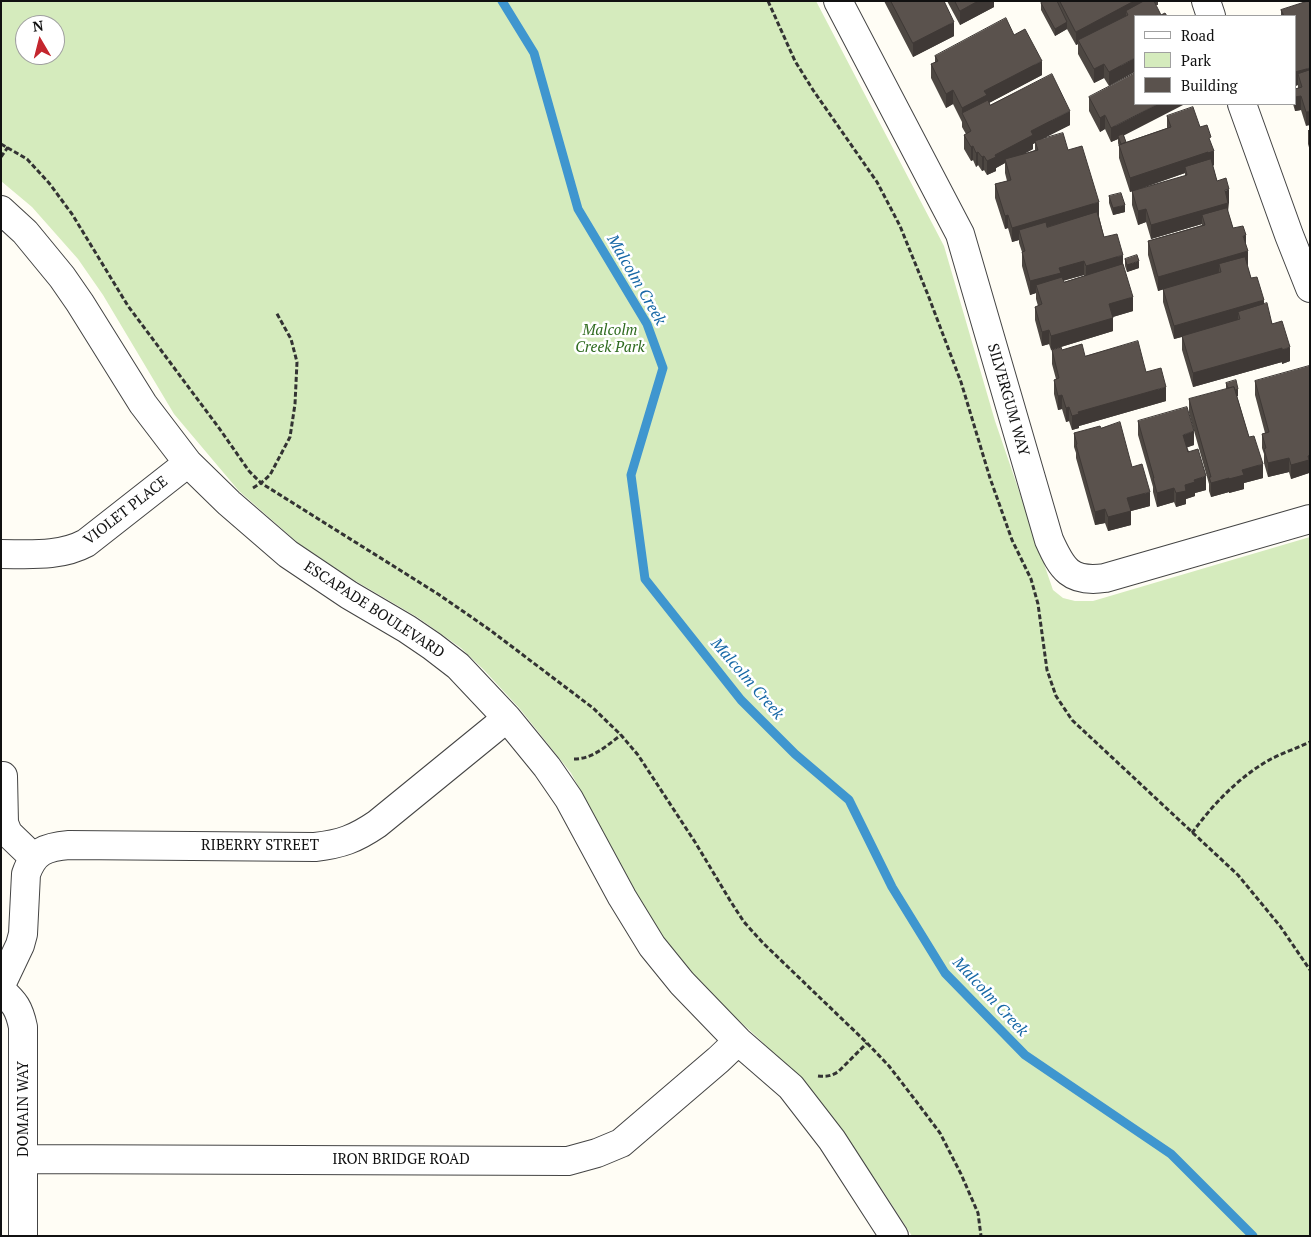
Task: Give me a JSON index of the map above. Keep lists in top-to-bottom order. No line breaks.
{"streets":{"street":["SILVERGUM WAY","VIOLET PLACE","ESCAPADE BOULEVARD","RIBERRY STREET","DOMAIN WAY","IRON BRIDGE ROAD"]},"crossings":[["VIOLET PLACE","ESCAPADE BOULEVARD"],["ESCAPADE BOULEVARD","RIBERRY STREET"],["ESCAPADE BOULEVARD","IRON BRIDGE ROAD"],["DOMAIN WAY","IRON BRIDGE ROAD"]],"water":["Malcolm Creek"],"parks":["Malcolm Creek Park"],"legend":["Road","Park","Building"],"north":"top"}
